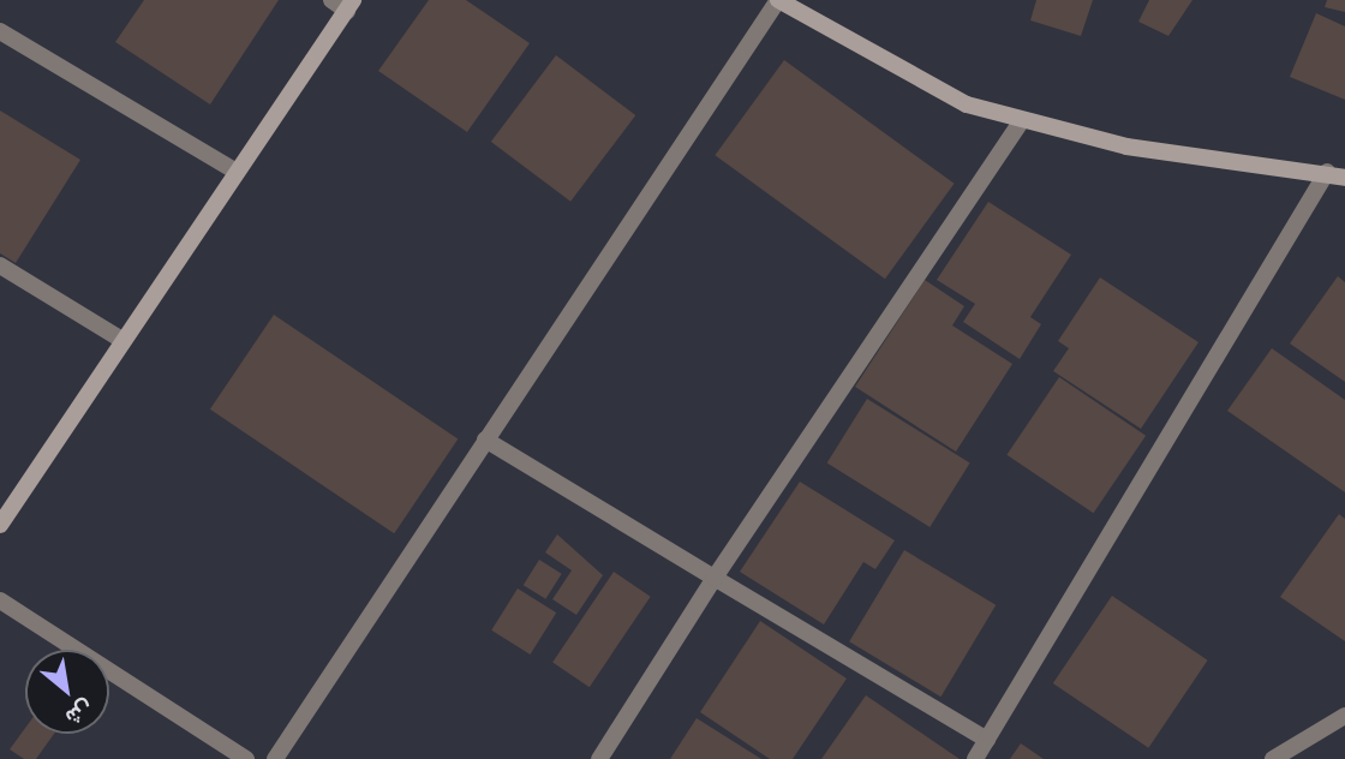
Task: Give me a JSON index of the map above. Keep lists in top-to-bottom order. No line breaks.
{"north":"bottom right"}
